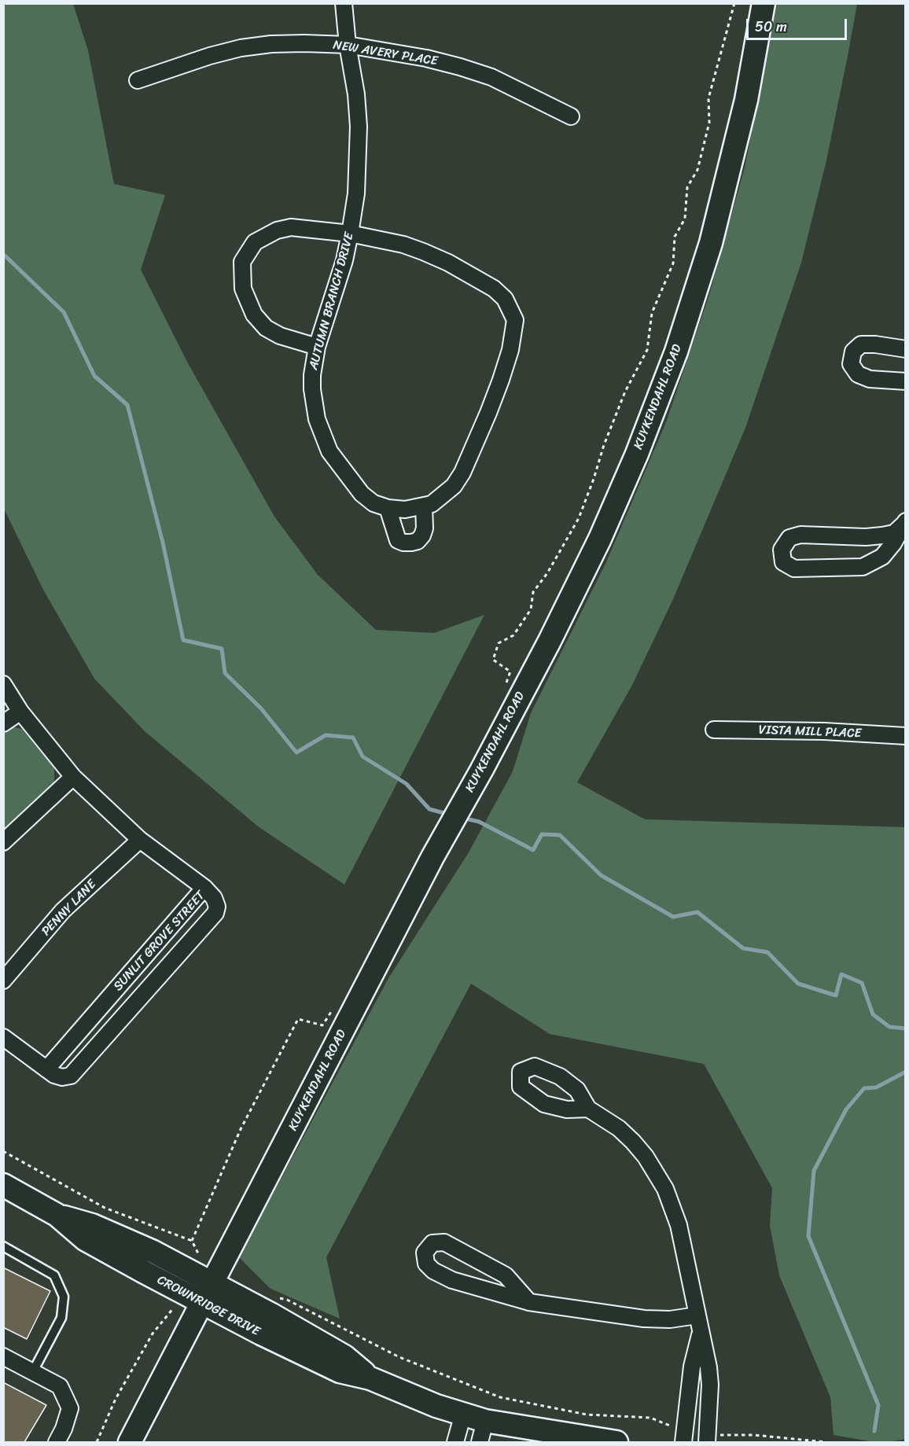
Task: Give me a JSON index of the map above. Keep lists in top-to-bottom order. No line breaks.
{"streets":{"main road":["KUYKENDAHL ROAD","CROWNRIDGE DRIVE"],"street":["NEW AVERY PLACE","AUTUMN BRANCH DRIVE","VISTA MILL PLACE","PENNY LANE","SUNLIT GROVE STREET"]},"crossings":[["NEW AVERY PLACE","AUTUMN BRANCH DRIVE"],["KUYKENDAHL ROAD","CROWNRIDGE DRIVE"]],"scale_bar":"50 m"}
